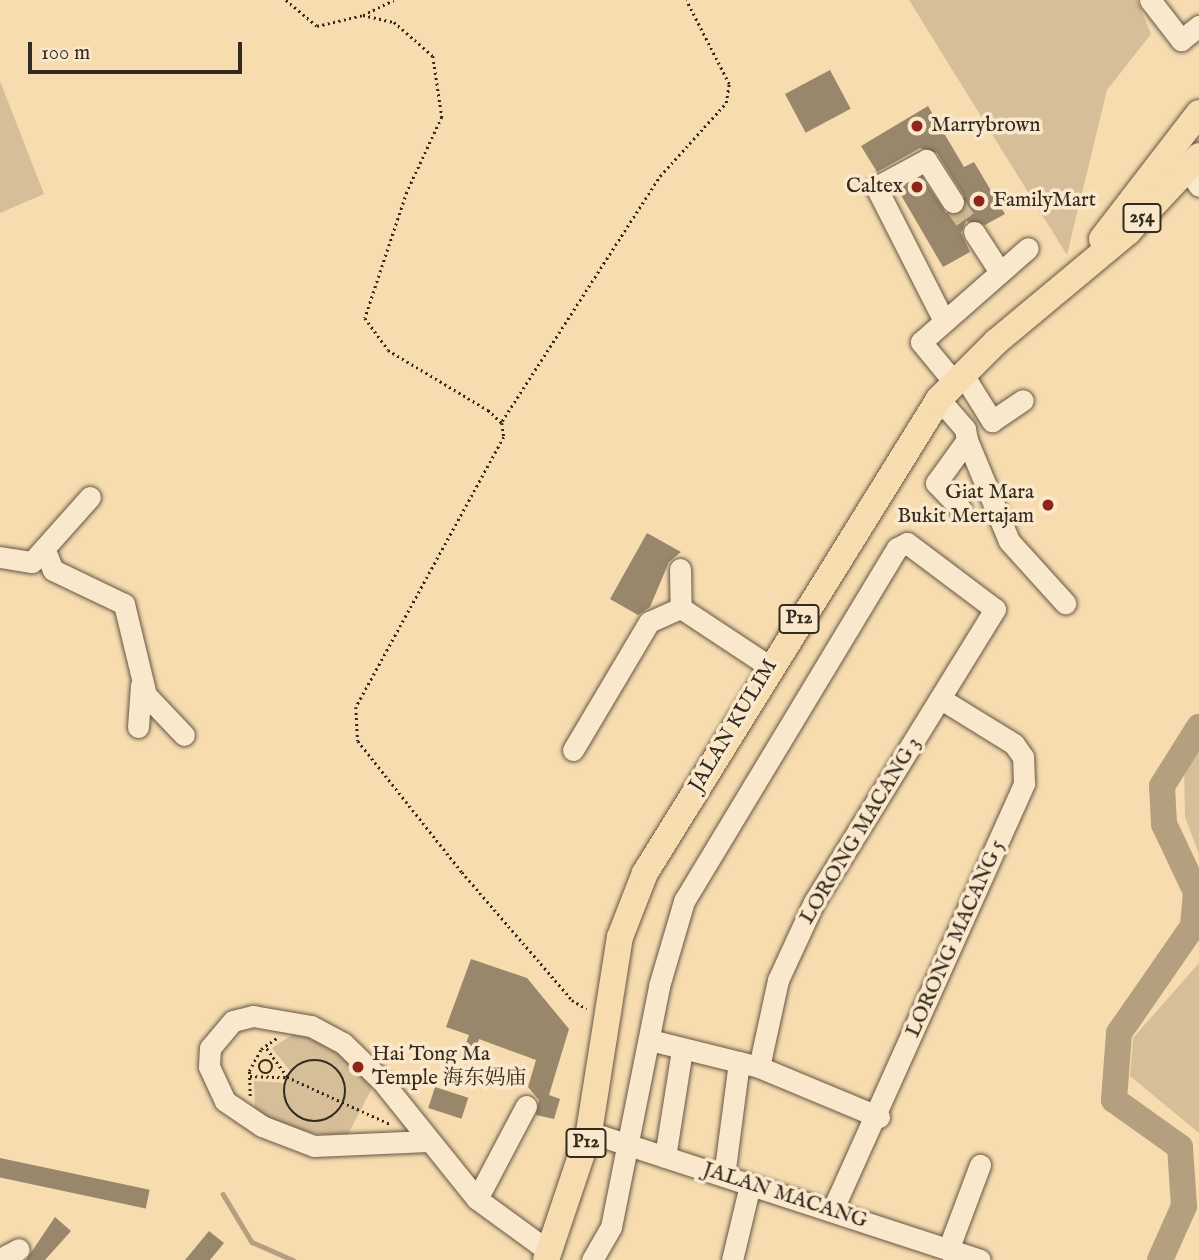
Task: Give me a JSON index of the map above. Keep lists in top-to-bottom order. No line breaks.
{"streets":{"main road":["254","P12","JALAN KULIM"],"street":["LORONG MACANG 3","LORONG MACANG 5","JALAN MACANG"]},"crossings":[["254","JALAN KULIM"],["JALAN KULIM","JALAN MACANG"],["LORONG MACANG 3","LORONG MACANG 5"],["LORONG MACANG 3","JALAN MACANG"],["LORONG MACANG 5","JALAN MACANG"]],"places":["Marrybrown","Caltex","FamilyMart","Giat Mara Bukit Mertajam","Hai Tong Ma Temple 海东妈庙"],"scale_bar":"100 m"}
